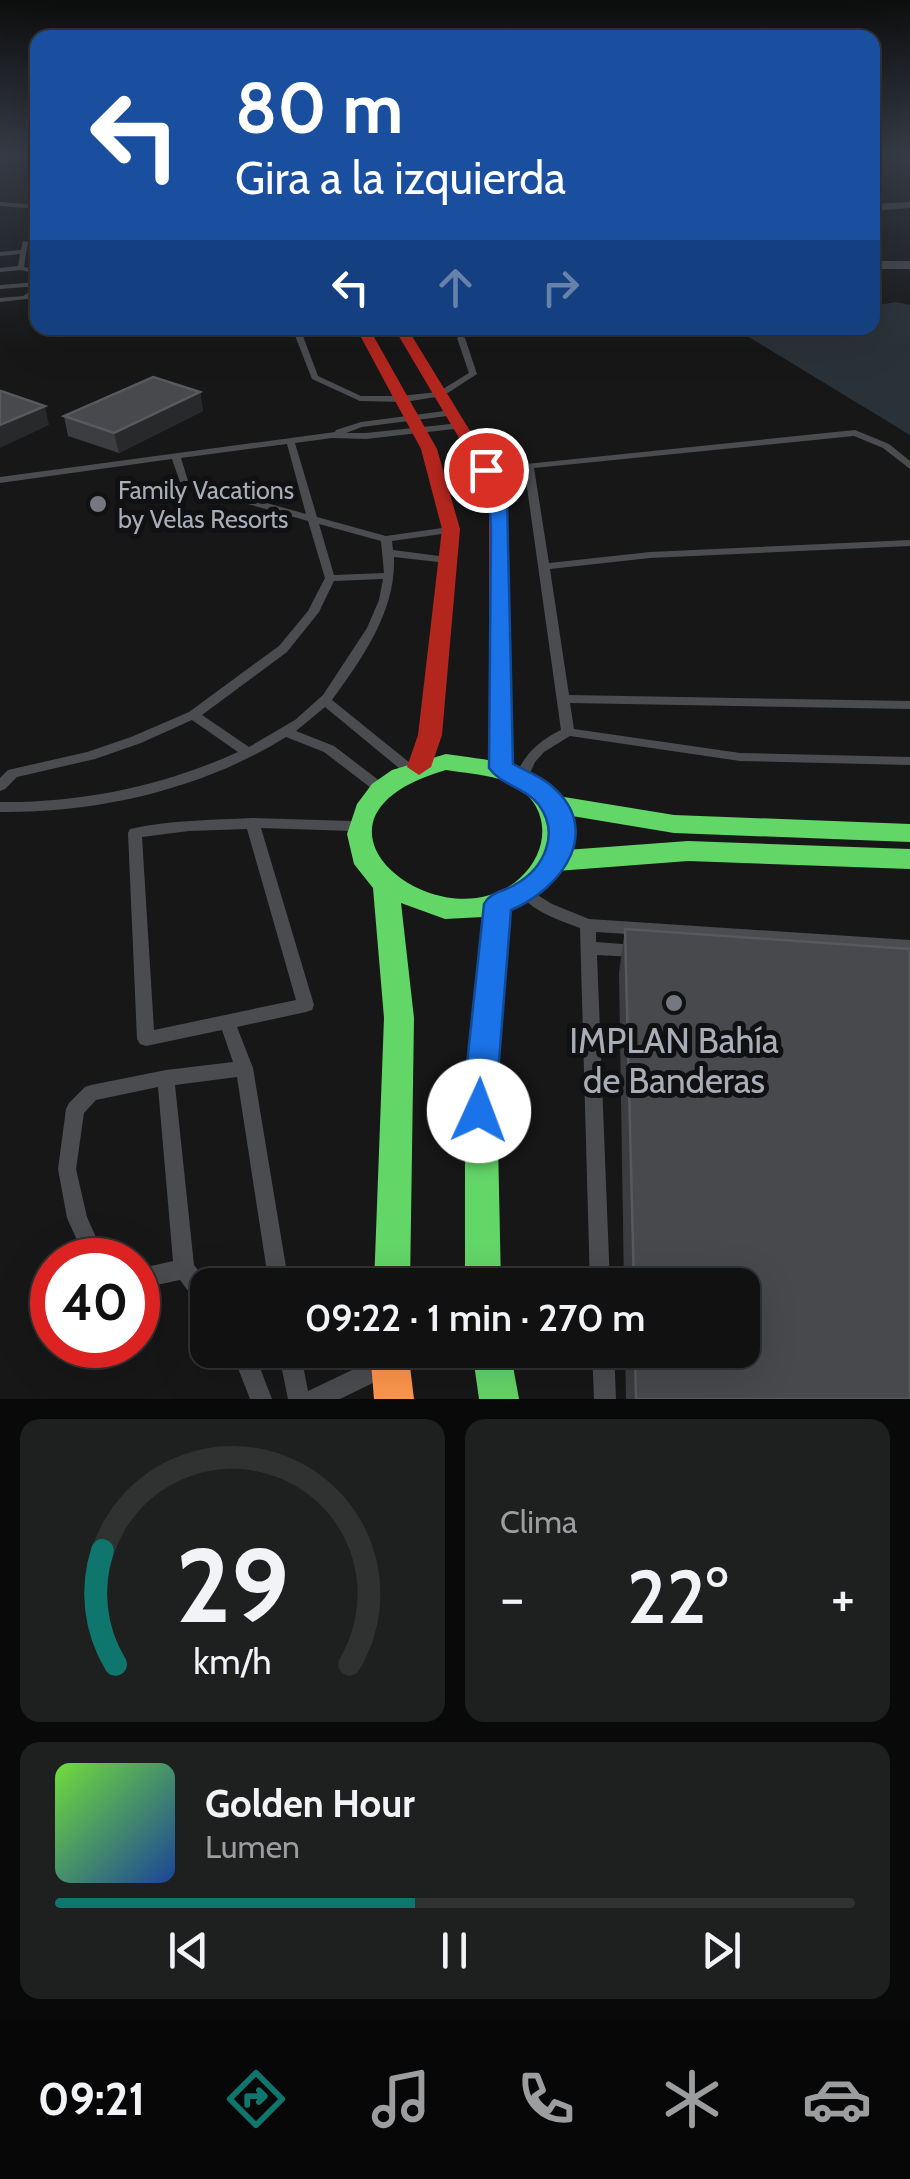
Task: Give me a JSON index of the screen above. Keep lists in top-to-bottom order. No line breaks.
{"places":["Family Vacations by Velas Resorts","IMPLAN Bahía de Banderas"],"page":{"turn":["80 m","Gira a la izquierda"],"limit":"40","trip":"09:22 · 1 min · 270 m","tile":"Clima","heat":["−","22°","+"],"song":["Golden Hour","Lumen"],"tabs":"09:21","gauge":["29","km/h"]}}
